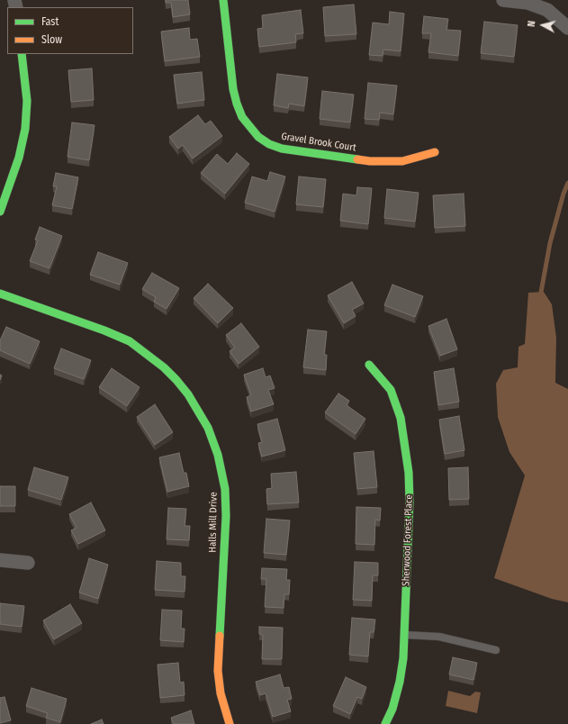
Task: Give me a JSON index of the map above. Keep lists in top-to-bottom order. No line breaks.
{"streets":{"street":["Gravel Brook Court","Halls Mill Drive","Sherwood Forest Place"]},"legend":["Fast","Slow"],"north":"left"}
